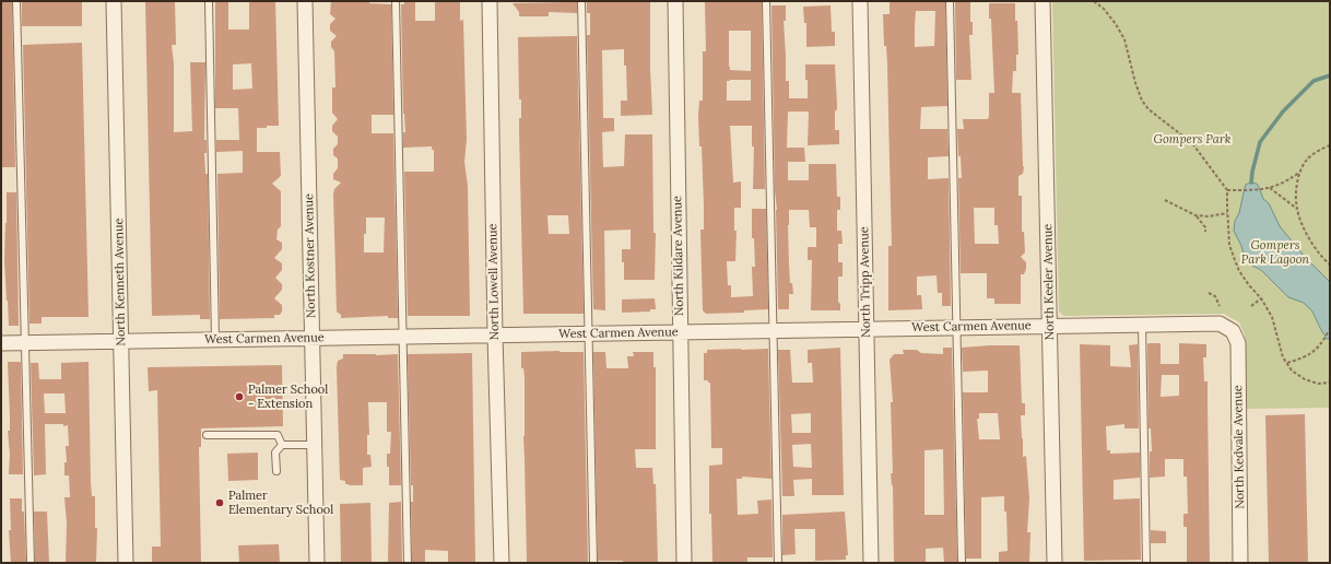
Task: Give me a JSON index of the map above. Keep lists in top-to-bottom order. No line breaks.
{"streets":{"street":["North Kostner Avenue","North Kildare Avenue","North Kenneth Avenue","North Lowell Avenue","North Tripp Avenue","North Keeler Avenue","West Carmen Avenue","North Kedvale Avenue"]},"crossings":[["North Kostner Avenue","West Carmen Avenue"],["North Kildare Avenue","West Carmen Avenue"],["North Kenneth Avenue","West Carmen Avenue"],["North Lowell Avenue","West Carmen Avenue"],["North Tripp Avenue","West Carmen Avenue"],["North Keeler Avenue","West Carmen Avenue"],["West Carmen Avenue","North Kedvale Avenue"]],"parks":["Gompers Park","Gompers Park Lagoon"],"places":["Palmer School - Extension","Palmer Elementary School"]}
